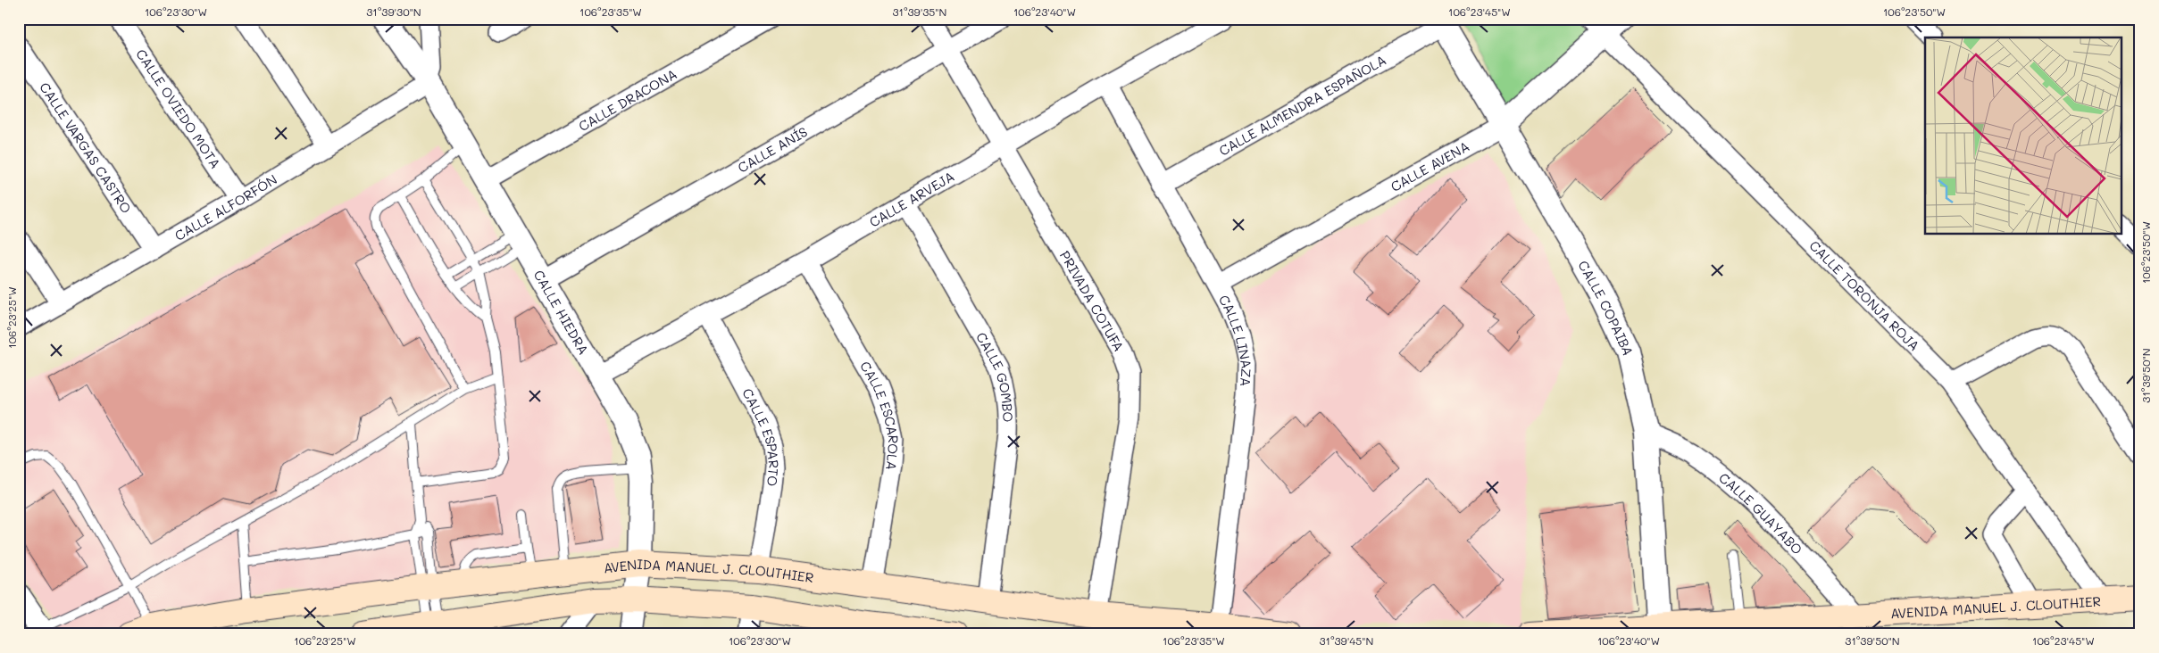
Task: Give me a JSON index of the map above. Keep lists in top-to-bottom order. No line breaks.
{"streets":{"main road":["AVENIDA MANUEL J. CLOUTHIER"],"street":["CALLE DRACONA","CALLE ALMENDRA ESPAÑOLA","CALLE OVIEDO MOTA","CALLE VARGAS CASTRO","CALLE ANÍS","CALLE AVENA","CALLE ARVEJA","CALLE ALFORFÓN","CALLE TORONJA ROJA","PRIVADA COTUFA","CALLE COPAIBA","CALLE HIEDRA","CALLE LINAZA","CALLE GOMBO","CALLE ESCAROLA","CALLE ESPARTO","CALLE GUAYABO"]},"crossings":[["CALLE DRACONA","CALLE HIEDRA"],["CALLE ALMENDRA ESPAÑOLA","CALLE COPAIBA"],["CALLE ALMENDRA ESPAÑOLA","CALLE LINAZA"],["CALLE OVIEDO MOTA","CALLE ALFORFÓN"],["CALLE VARGAS CASTRO","CALLE ALFORFÓN"],["CALLE ANÍS","PRIVADA COTUFA"],["CALLE ANÍS","CALLE HIEDRA"],["CALLE AVENA","CALLE TORONJA ROJA"],["CALLE AVENA","CALLE COPAIBA"],["CALLE AVENA","CALLE LINAZA"],["CALLE ARVEJA","PRIVADA COTUFA"],["CALLE ARVEJA","CALLE HIEDRA"],["CALLE ARVEJA","CALLE LINAZA"],["CALLE ARVEJA","CALLE GOMBO"],["CALLE ARVEJA","CALLE ESCAROLA"],["CALLE ARVEJA","CALLE ESPARTO"],["CALLE ALFORFÓN","CALLE HIEDRA"],["CALLE TORONJA ROJA","AVENIDA MANUEL J. CLOUTHIER"],["PRIVADA COTUFA","AVENIDA MANUEL J. CLOUTHIER"],["CALLE COPAIBA","CALLE GUAYABO"],["CALLE COPAIBA","AVENIDA MANUEL J. CLOUTHIER"],["CALLE HIEDRA","AVENIDA MANUEL J. CLOUTHIER"],["CALLE LINAZA","AVENIDA MANUEL J. CLOUTHIER"],["CALLE GOMBO","AVENIDA MANUEL J. CLOUTHIER"],["CALLE ESCAROLA","AVENIDA MANUEL J. CLOUTHIER"],["CALLE ESPARTO","AVENIDA MANUEL J. CLOUTHIER"],["CALLE GUAYABO","AVENIDA MANUEL J. CLOUTHIER"]],"coordinates":["106°23'30\"W","31°39'30\"N","106°23'35\"W","31°39'35\"N","106°23'40\"W","106°23'45\"W","106°23'50\"W","106°23'25\"W","31°39'50\"N","31°39'45\"N"]}
